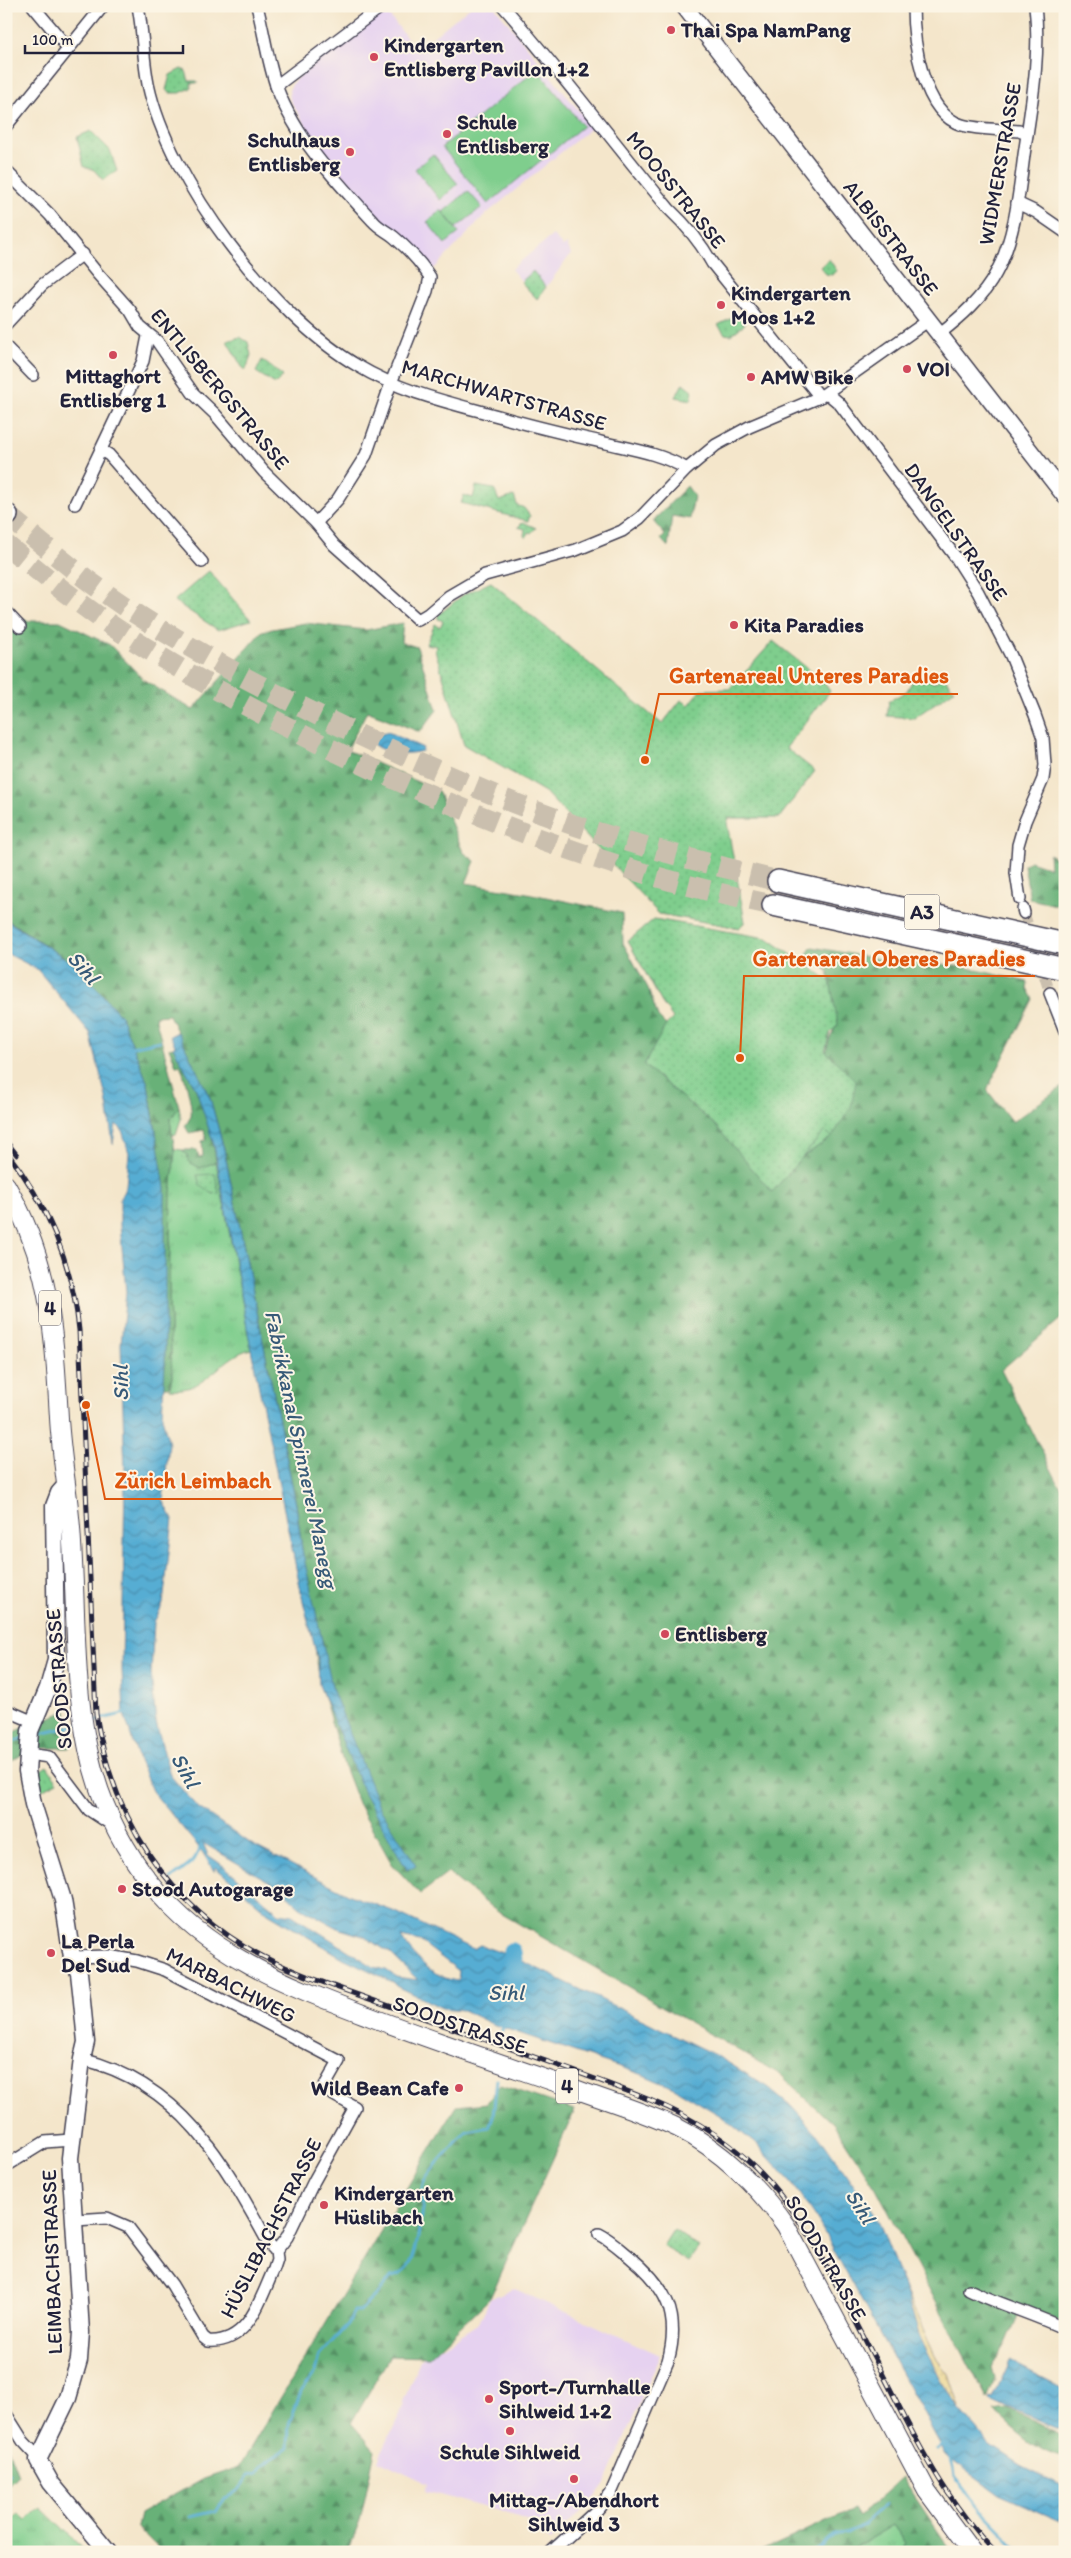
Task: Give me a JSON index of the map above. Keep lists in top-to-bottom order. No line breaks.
{"streets":{"highway":["A3"],"main road":["4","SOODSTRASSE"],"street":["WIDMERSTRASSE","MOOSSTRASSE","ALBISSTRASSE","ENTLISBERGSTRASSE","MARCHWARTSTRASSE","DANGELSTRASSE","MARBACHWEG","HÜSLIBACHSTRASSE","LEIMBACHSTRASSE"]},"crossings":[["WIDMERSTRASSE","ALBISSTRASSE"],["MOOSSTRASSE","DANGELSTRASSE"],["ENTLISBERGSTRASSE","MARCHWARTSTRASSE"],["4","SOODSTRASSE"],["4","LEIMBACHSTRASSE"],["SOODSTRASSE","LEIMBACHSTRASSE"],["MARBACHWEG","HÜSLIBACHSTRASSE"],["MARBACHWEG","LEIMBACHSTRASSE"],["HÜSLIBACHSTRASSE","LEIMBACHSTRASSE"]],"water":["Sihl","Fabrikkanal Spinnerei Manegg"],"places":["Thai Spa NamPang","Kindergarten Entlisberg Pavillon 1+2","Schule Entlisberg","Schulhaus Entlisberg","Kindergarten Moos 1+2","Mittaghort Entlisberg 1","VOI","AMW Bike","Kita Paradies","Gartenareal Unteres Paradies","Gartenareal Oberes Paradies","Zürich Leimbach","Entlisberg","Stood Autogarage","La Perla Del Sud","Wild Bean Cafe","Kindergarten Hüslibach","Sport-/Turnhalle Sihlweid 1+2","Schule Sihlweid","Mittag-/Abendhort Sihlweid 3"],"scale_bar":"100 m"}
